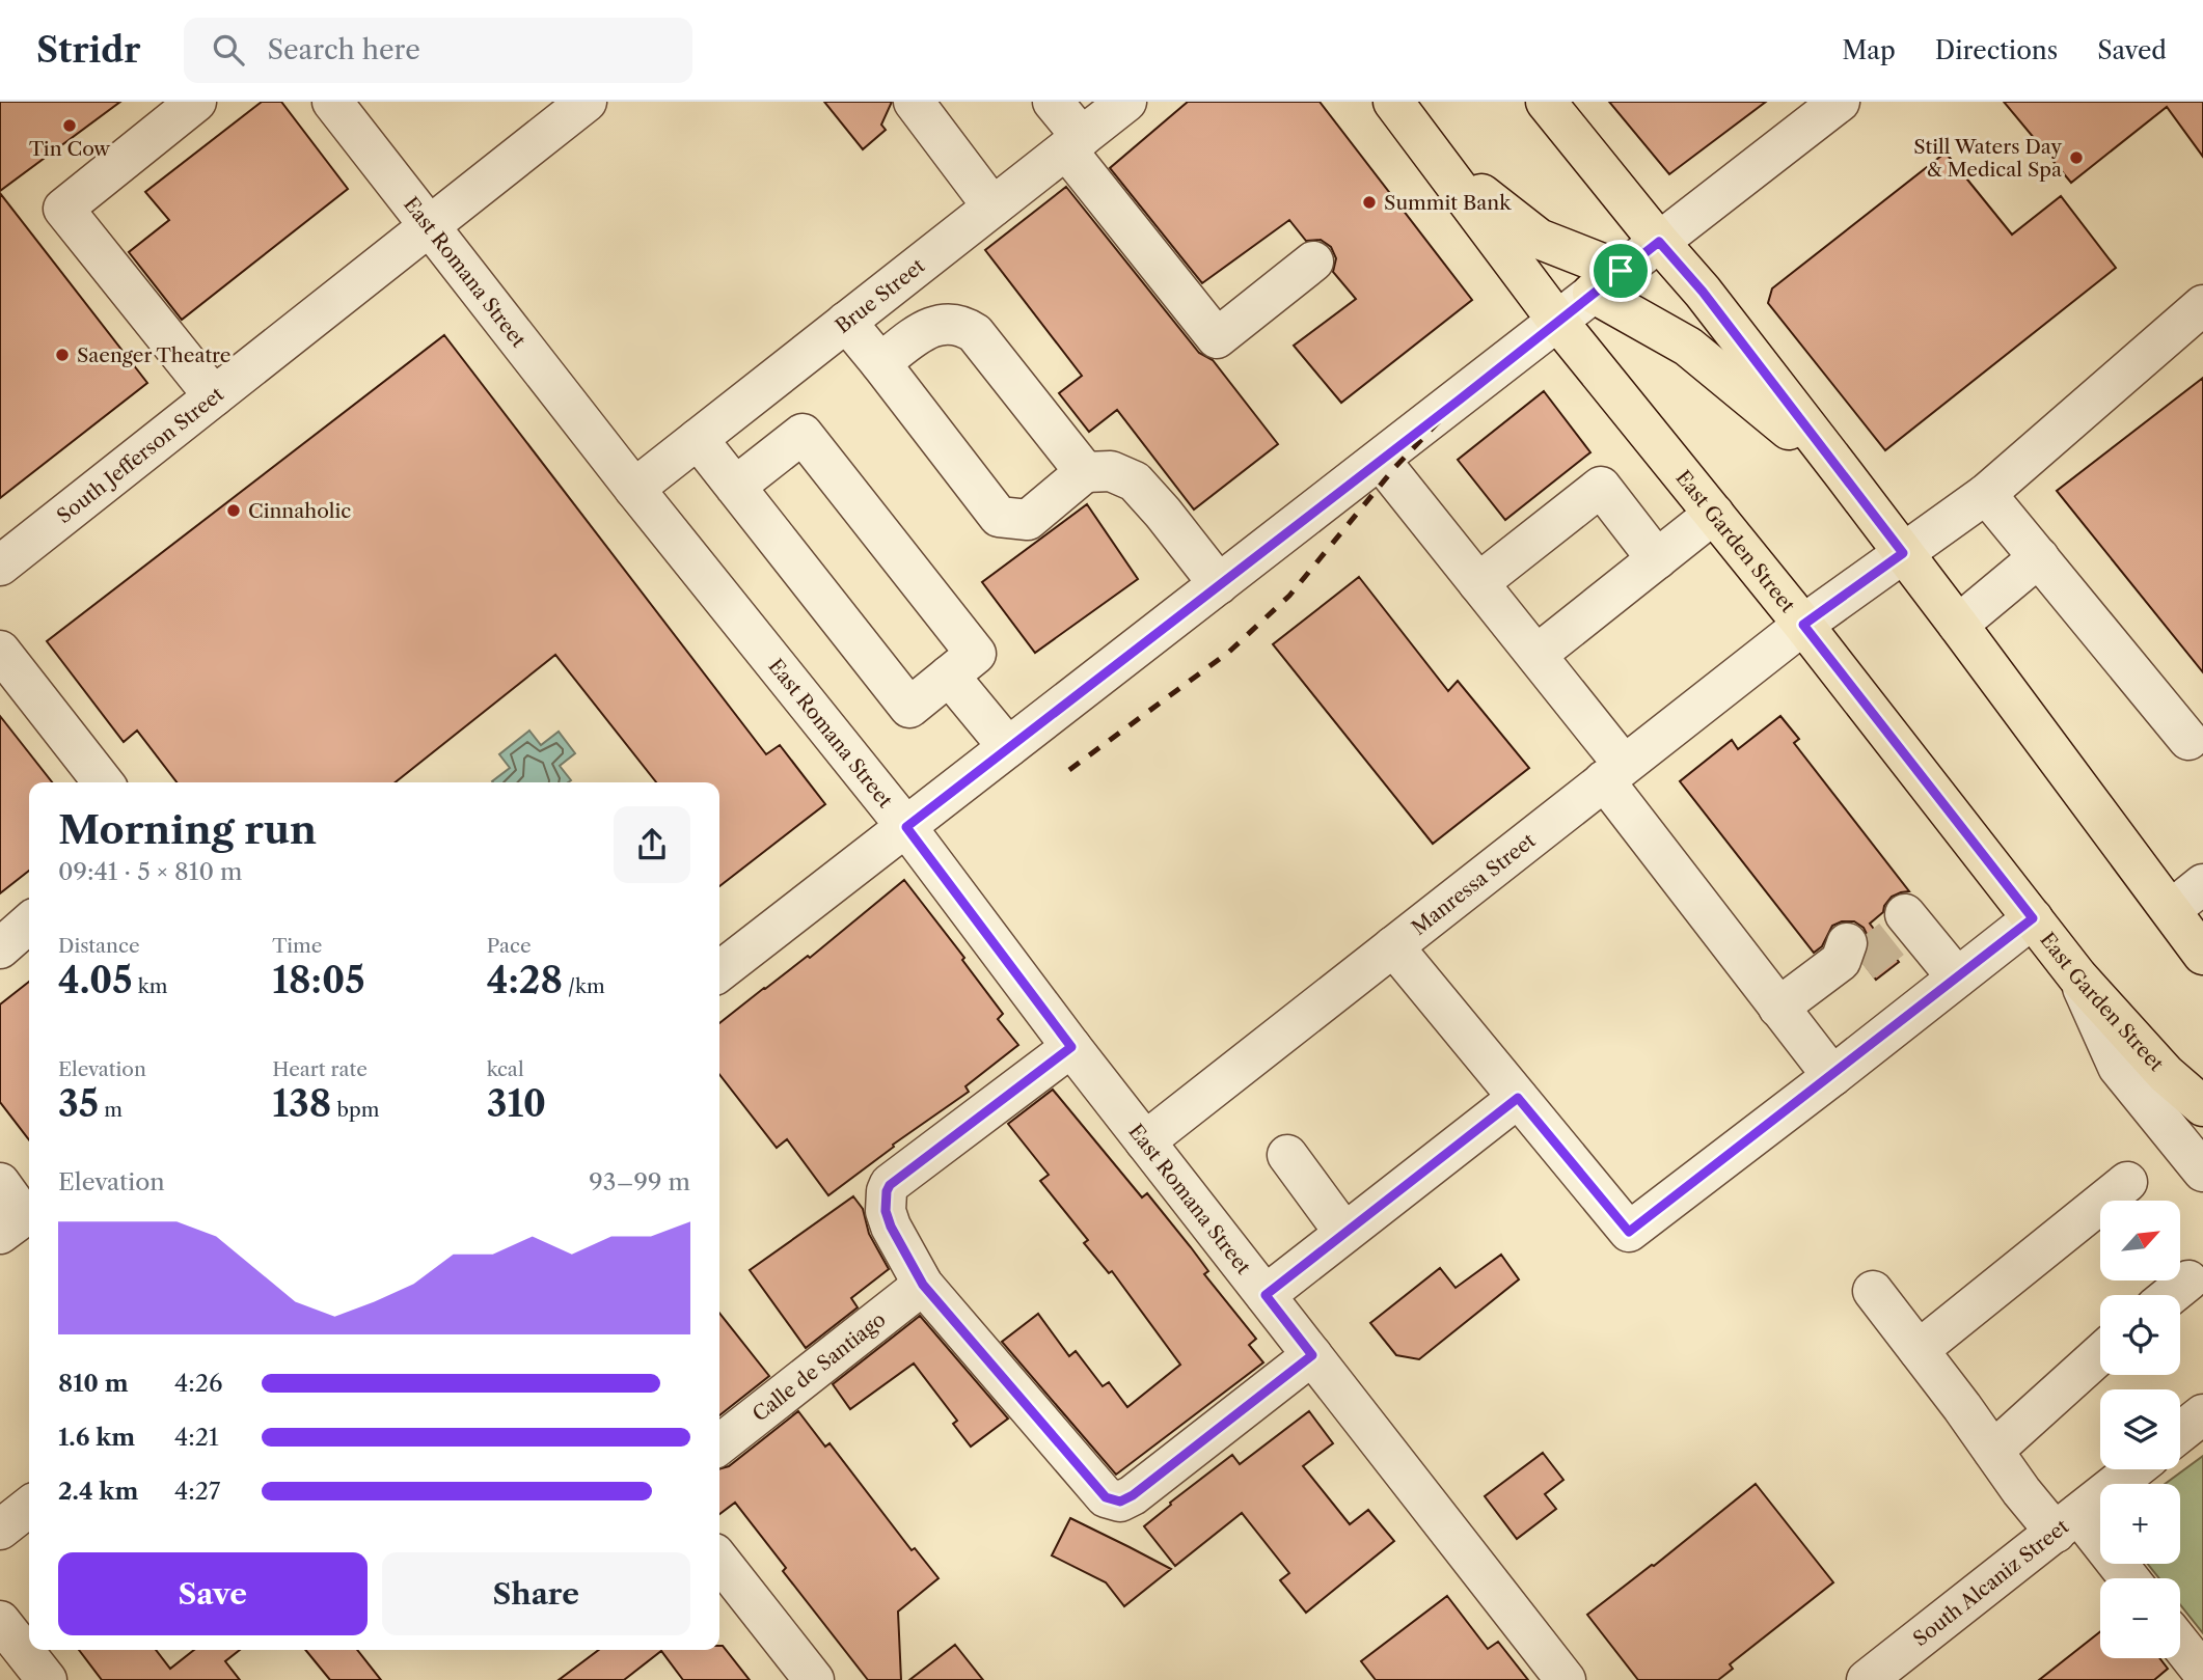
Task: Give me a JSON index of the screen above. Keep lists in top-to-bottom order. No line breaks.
{"streets":{"main road":["East Garden Street"],"street":["East Romana Street","Brue Street","South Jefferson Street","Manressa Street","Calle de Santiago","South Alcaniz Street"]},"crossings":[["East Romana Street","Brue Street"],["East Romana Street","South Jefferson Street"],["East Romana Street","Manressa Street"],["East Garden Street","Manressa Street"]],"places":["Tin Cow","Still Waters Day & Medical Spa","Summit Bank","Saenger Theatre","Cinnaholic"],"north":"top right","page":{"header":"Stridr","search":"Search here","nav":["Map","Directions","Saved"],"heading":["Morning run","09:41 · 5 × 810 m"],"stats":[["Distance","4.05 km"],["Time","18:05"],["Pace","4:28 /km"],["Elevation","35 m"],["Heart rate","138 bpm"],["kcal","310"]],"chart":["Elevation","93–99 m"],"map_buttons":["+","−"],"list":[{"name":"810 m","note":"4:26"},{"name":"1.6 km","note":"4:21"},{"name":"2.4 km","note":"4:27"}],"buttons":["Save","Share"]}}
